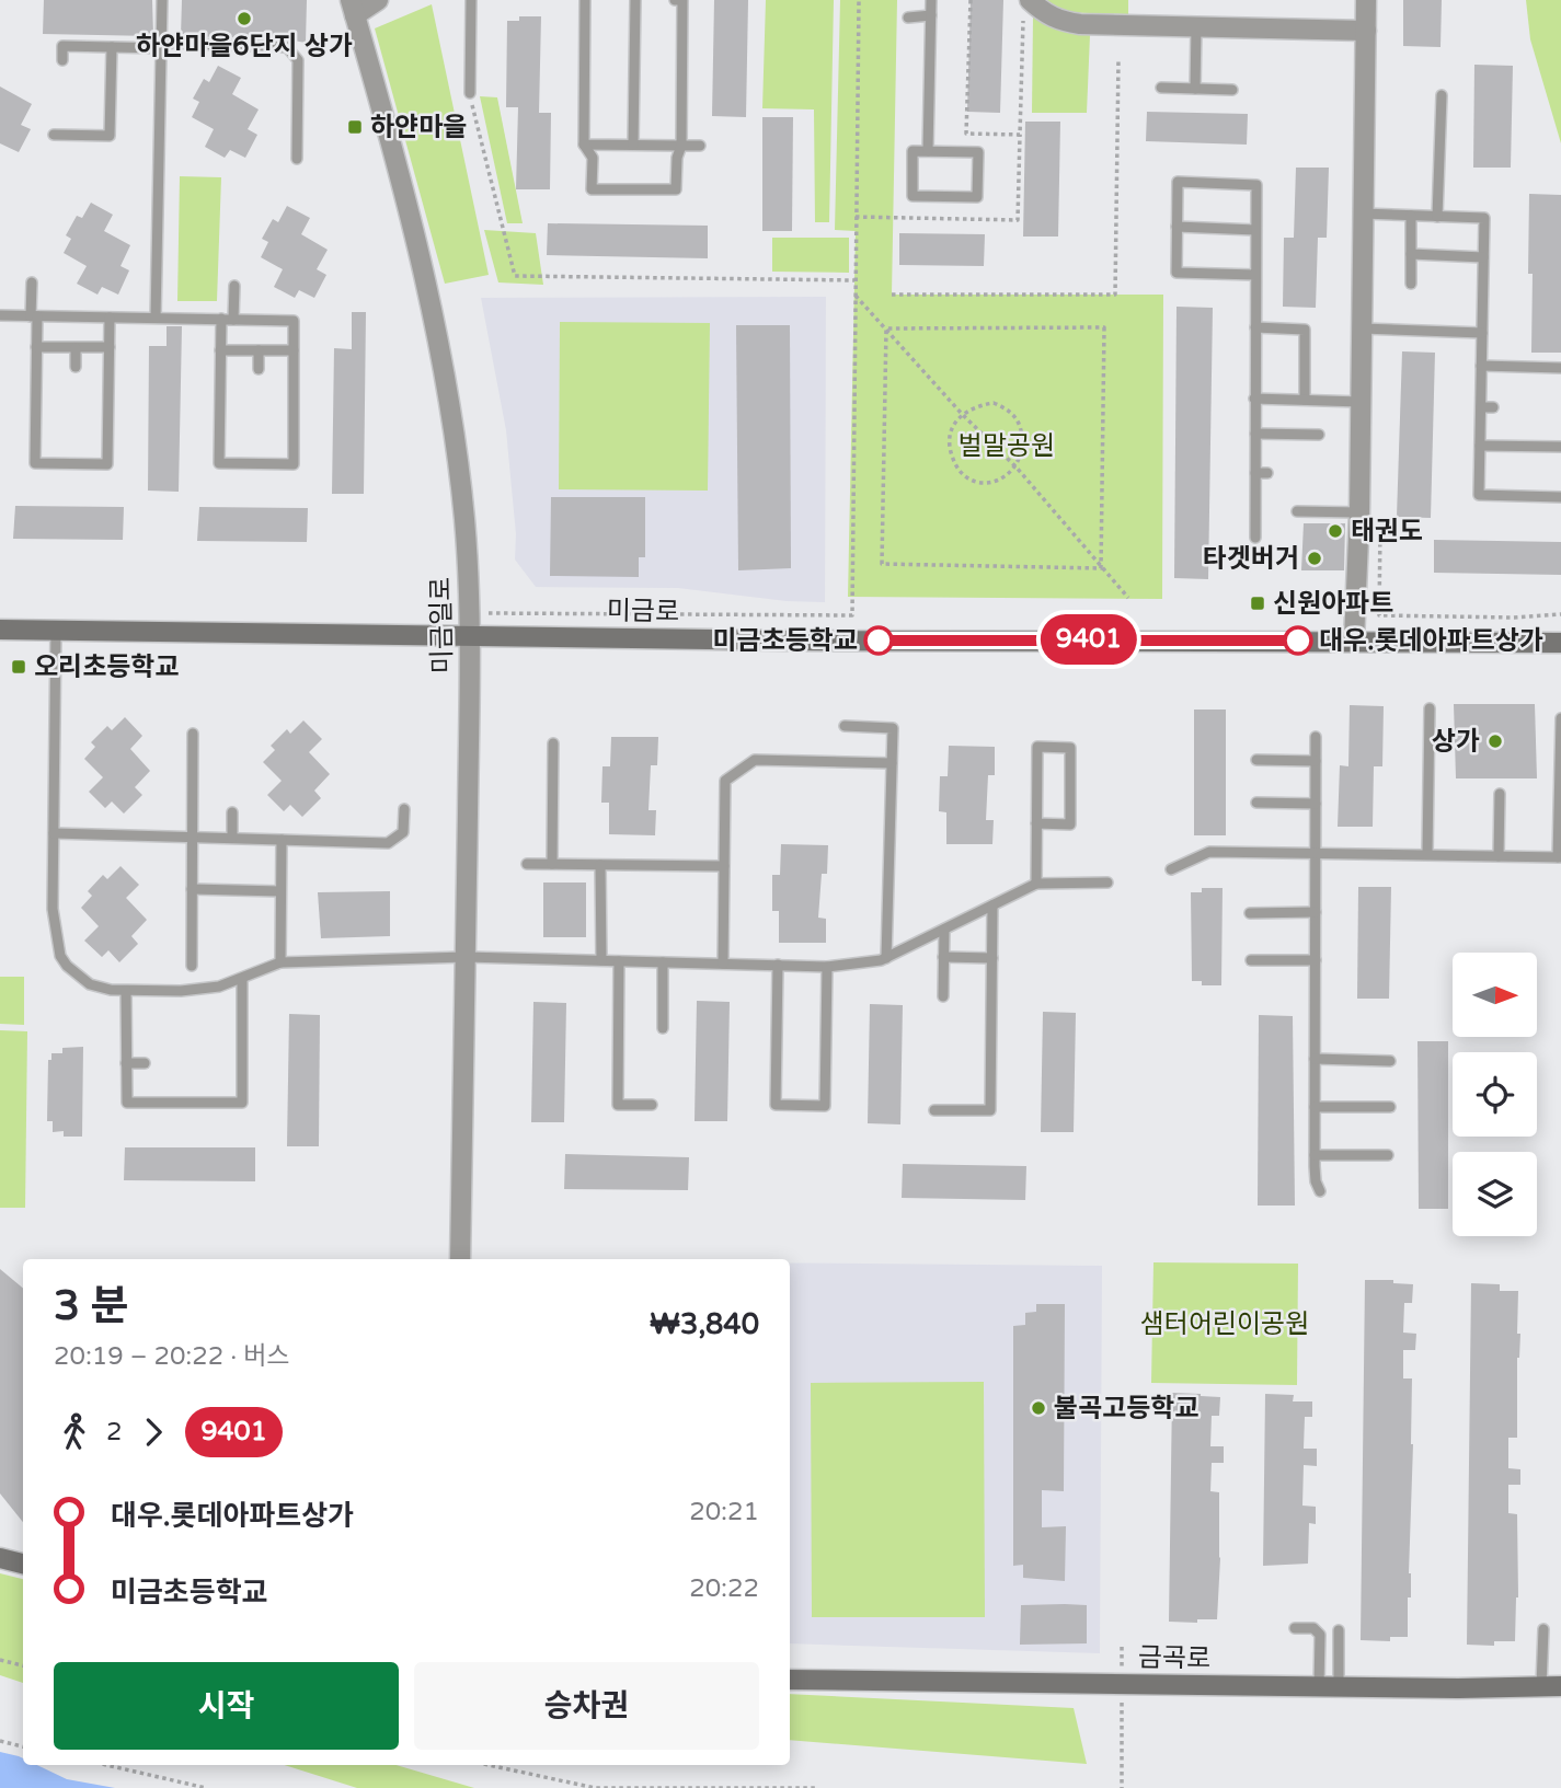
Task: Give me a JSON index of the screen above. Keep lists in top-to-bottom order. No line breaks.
{"streets":{"main road":["미금로","금곡로"],"street":["미금일로"]},"crossings":[["미금로","미금일로"]],"parks":["벌말공원","샘터어린이공원"],"places":{"other":["하얀마을6단지 상가","태권도","타겟버거","미금초등학교","대우.롯데아파트상가","상가","불곡고등학교"],"transit":["하얀마을","신원아파트","오리초등학교"]},"lines":["bus line 9401"],"north":"right","page":{"on_map":"9401","heading":["3 분","20:19 – 20:22 · 버스","₩3,840"],"legs":["2","9401"],"list":[{"name":"대우.롯데아파트상가","value":"20:21"},{"name":"미금초등학교","value":"20:22"}],"buttons":["시작","승차권"]}}
